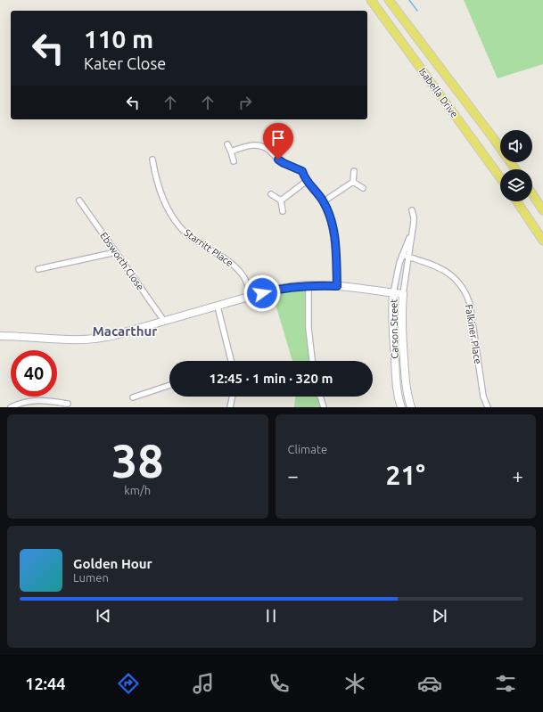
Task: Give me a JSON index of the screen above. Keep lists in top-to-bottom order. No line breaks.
{"streets":{"main road":["Isabella Drive"],"street":["Starritt Place","Ebsworth Close","Carson Street","Falkiner Place"]},"crossings":[["Carson Street","Falkiner Place"]],"districts":["Macarthur"],"page":{"turn":["110 m","Kater Close"],"limit":"40","trip":"12:45 · 1 min · 320 m","tile":[["38","km/h"],"Climate"],"heat":["−","21°","+"],"song":["Golden Hour","Lumen"],"tabs":"12:44"}}
